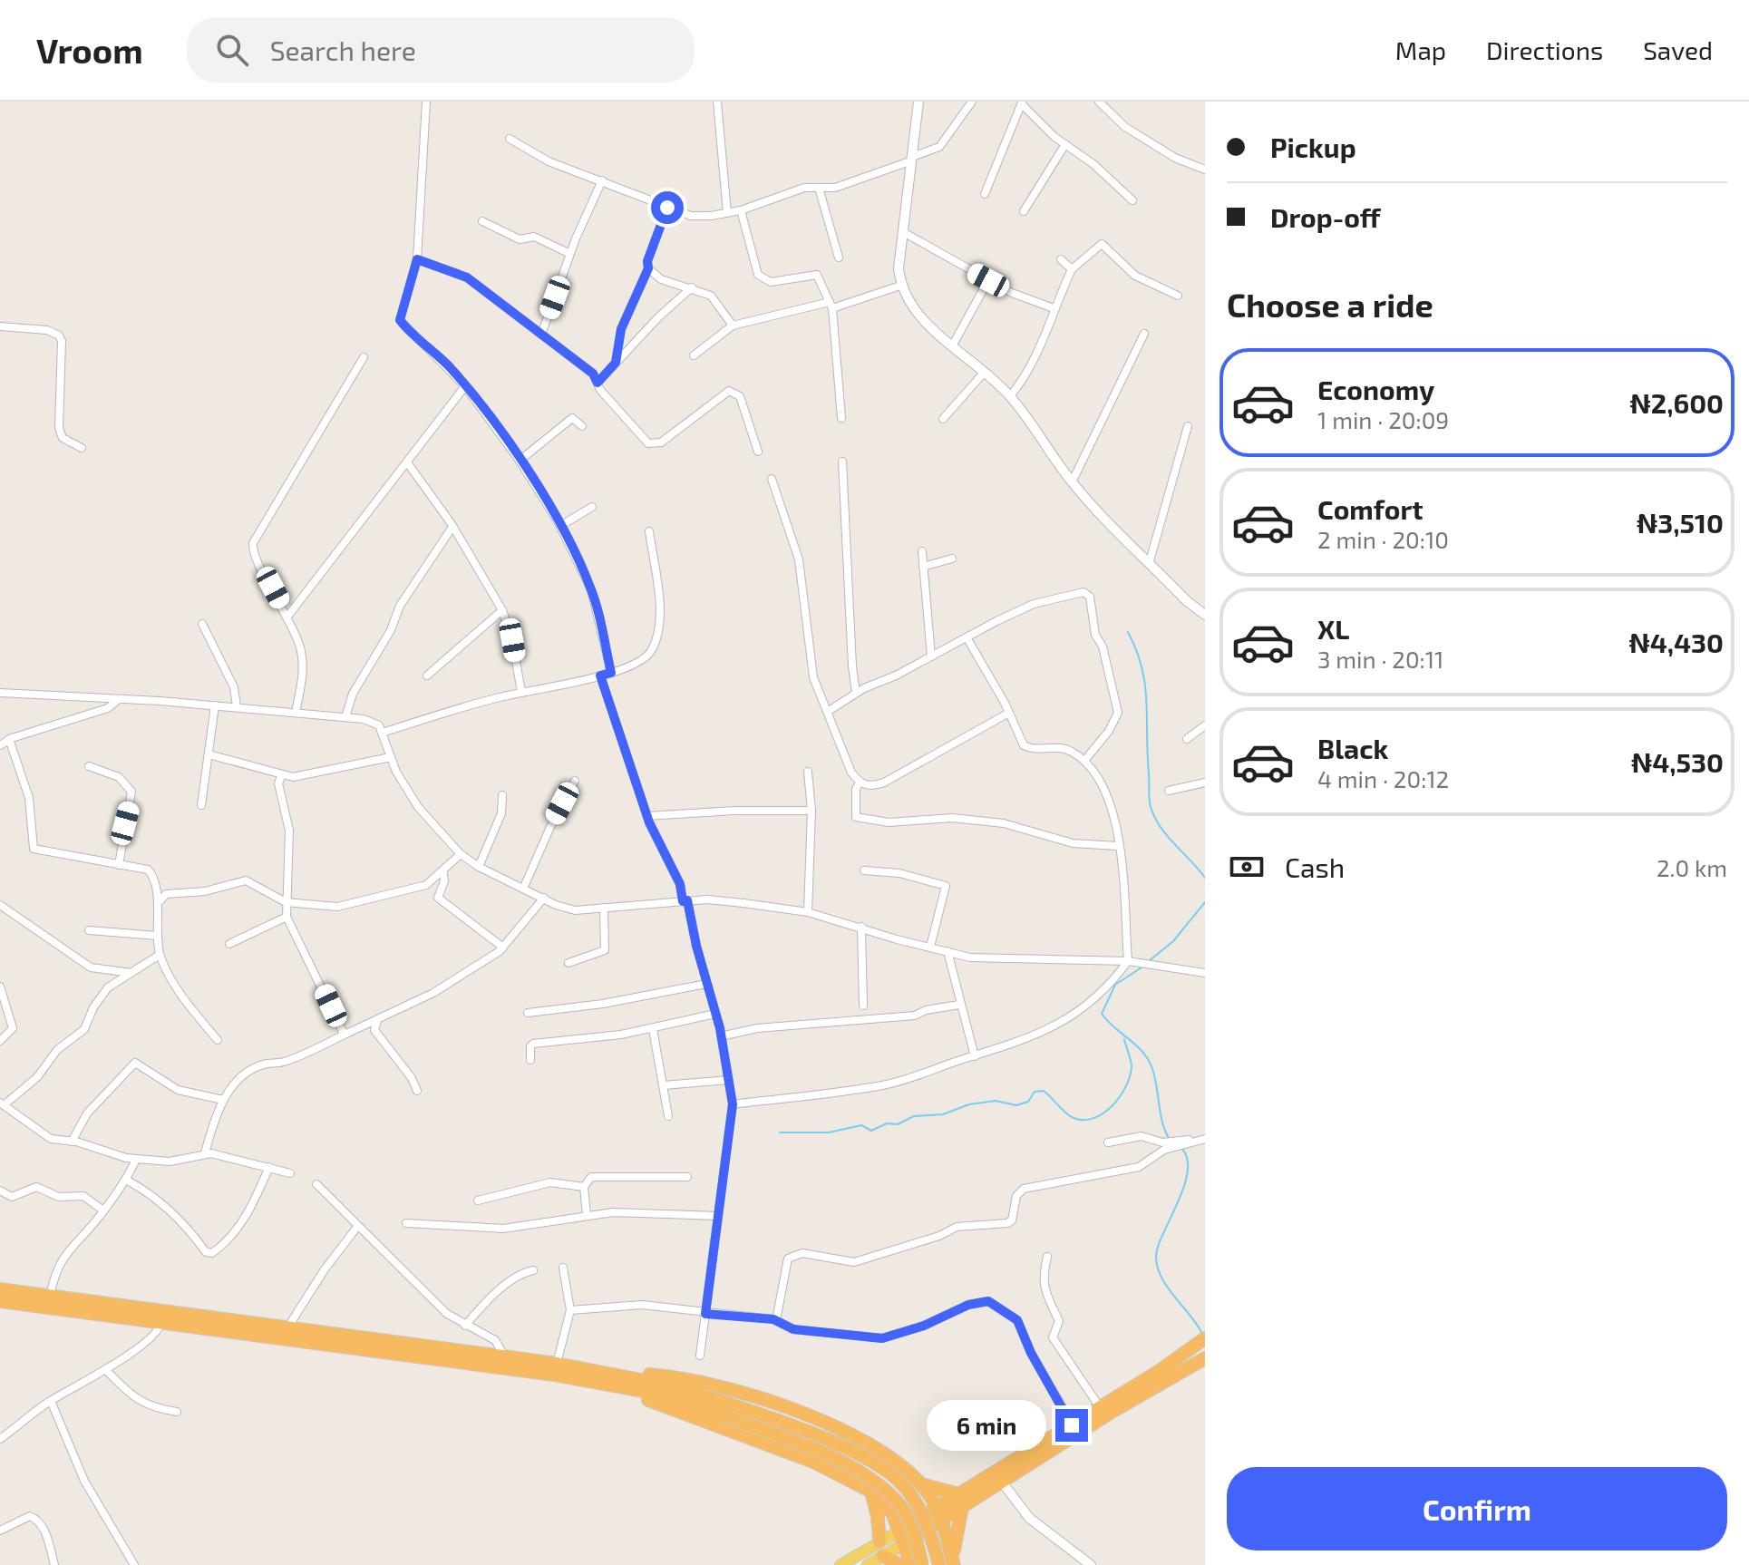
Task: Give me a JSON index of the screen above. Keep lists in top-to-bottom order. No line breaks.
{"page":{"header":"Vroom","search":"Search here","nav":["Map","Directions","Saved"],"banner":["Pickup","Drop-off"],"heading":"Choose a ride","list":[{"name":"Economy","note":"1 min · 20:09","value":"₦2,600"},{"name":"Comfort","note":"2 min · 20:10","value":"₦3,510"},{"name":"XL","note":"3 min · 20:11","value":"₦4,430"},{"name":"Black","note":"4 min · 20:12","value":"₦4,530"}],"pay":["Cash","2.0 km"],"bubble":"6 min","buttons":"Confirm"}}
